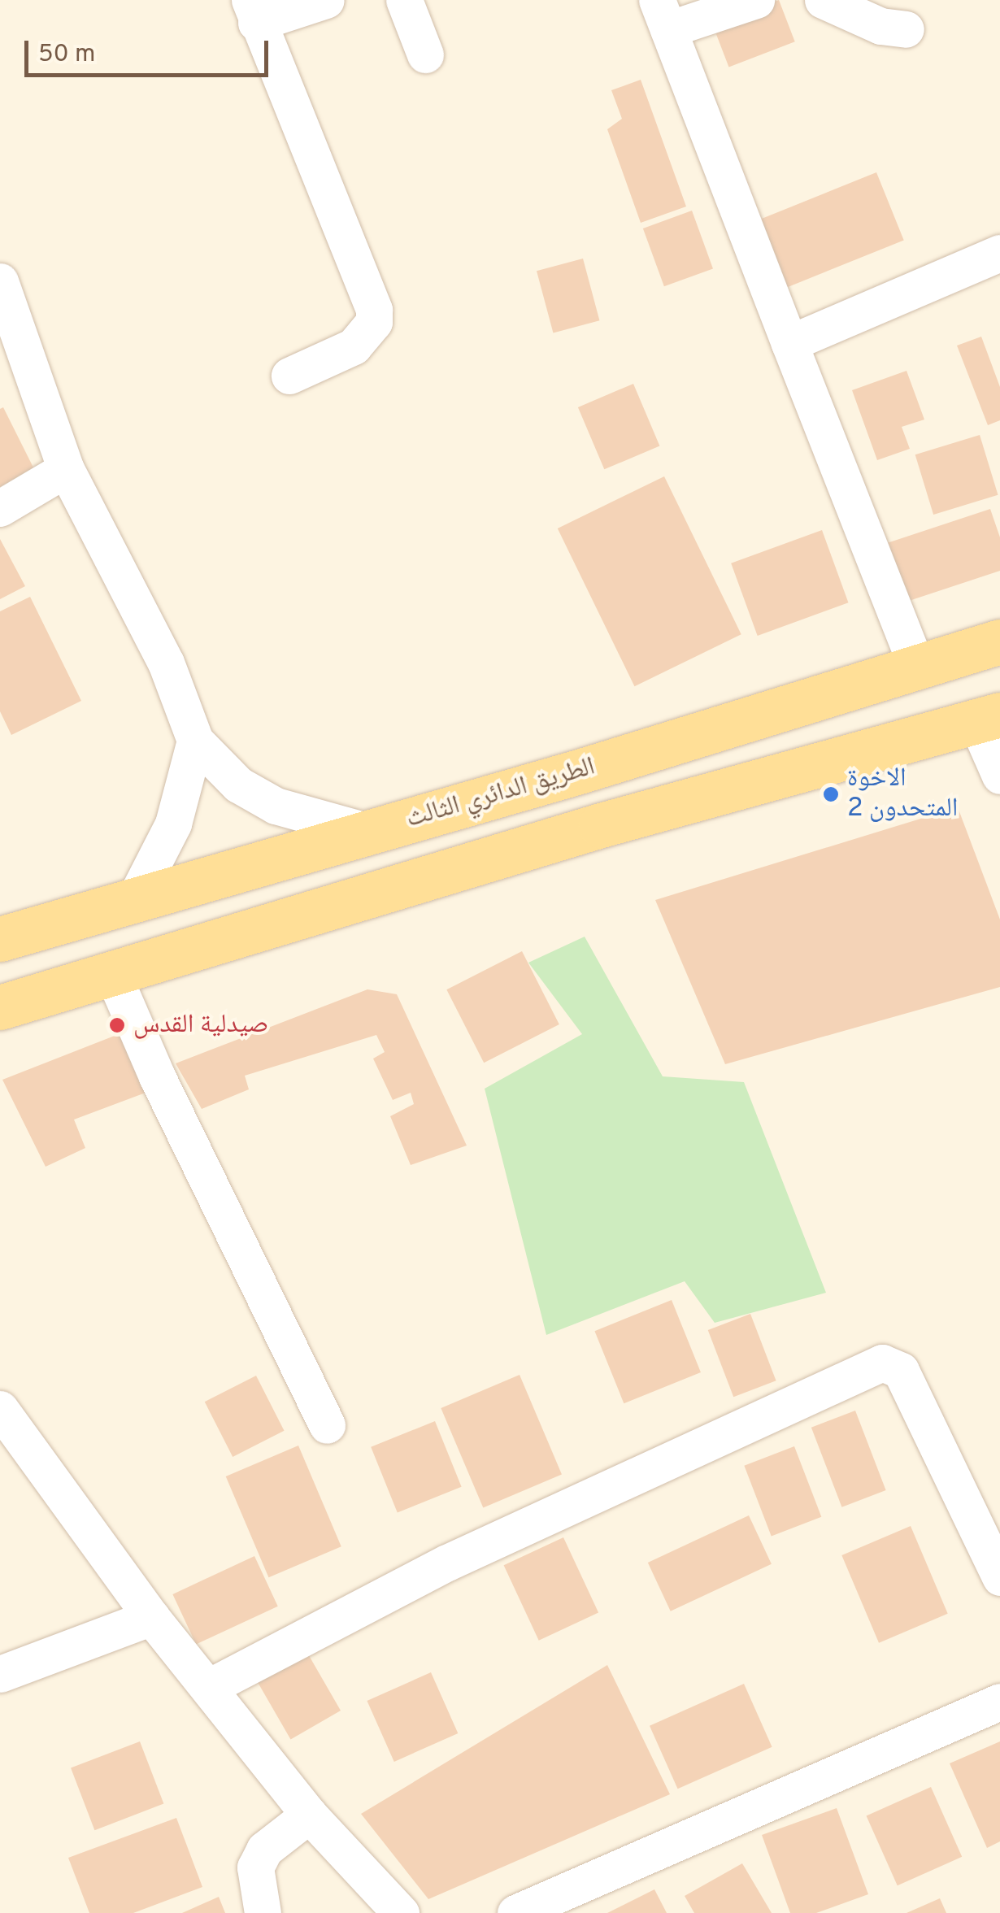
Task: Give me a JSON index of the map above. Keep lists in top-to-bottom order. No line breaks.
{"streets":{"main road":["الطريق الدائري الثالث"]},"places":["الاخوة المتحدون 2","صيدلية القدس"],"scale_bar":"50 m"}
